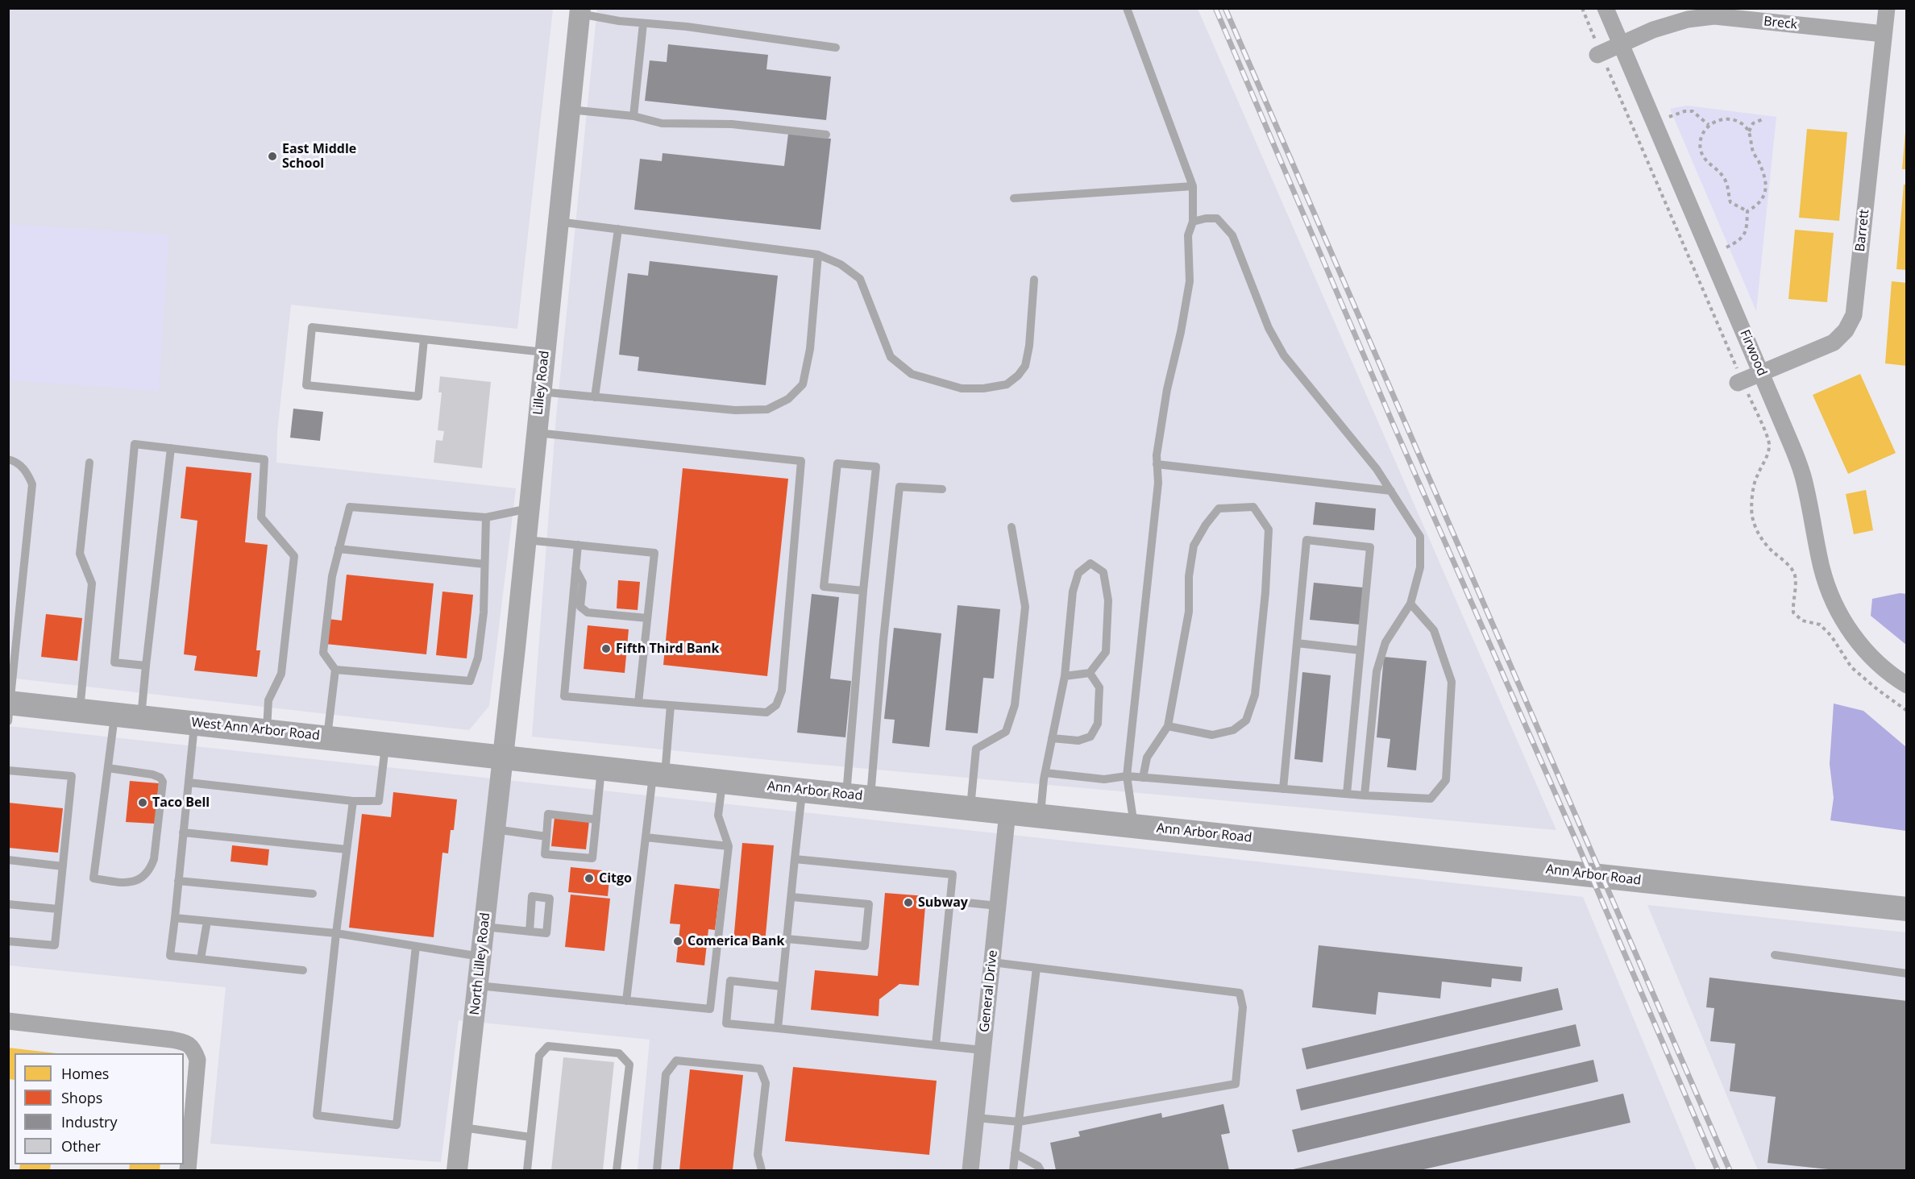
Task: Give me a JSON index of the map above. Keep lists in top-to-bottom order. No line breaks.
{"streets":{"main road":["West Ann Arbor Road","Ann Arbor Road"],"street":["Breck","Barrett","Firwood","Lilley Road","North Lilley Road","General Drive"]},"crossings":[["Breck","Barrett"],["Breck","Firwood"],["Barrett","Firwood"],["Lilley Road","West Ann Arbor Road"],["Lilley Road","Ann Arbor Road"],["Lilley Road","North Lilley Road"],["West Ann Arbor Road","Ann Arbor Road"],["West Ann Arbor Road","North Lilley Road"],["Ann Arbor Road","North Lilley Road"],["Ann Arbor Road","General Drive"]],"places":["East Middle School","Fifth Third Bank","Taco Bell","Citgo","Subway","Comerica Bank"],"legend":["Homes","Shops","Industry","Other"]}
